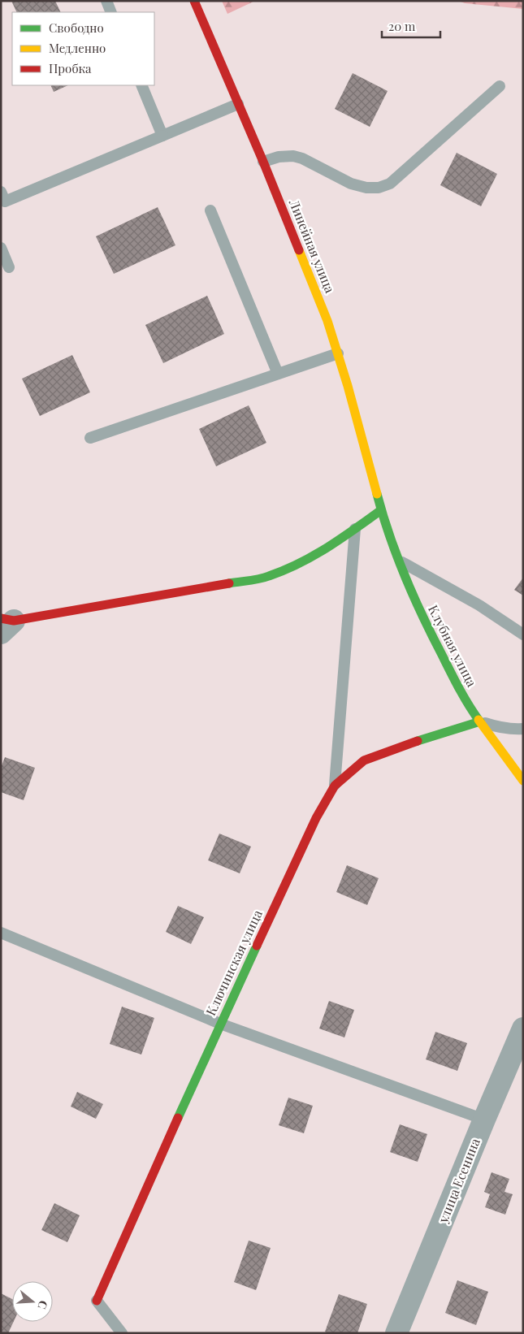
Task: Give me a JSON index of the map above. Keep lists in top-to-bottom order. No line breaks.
{"streets":{"street":["Линейная улица","Клубная улица","Ключинская улица","улица Есенина"]},"crossings":[["Линейная улица","Клубная улица"],["Клубная улица","Ключинская улица"]],"legend":["Свободно","Медленно","Пробка"],"scale_bar":"20 m","north":"right"}
